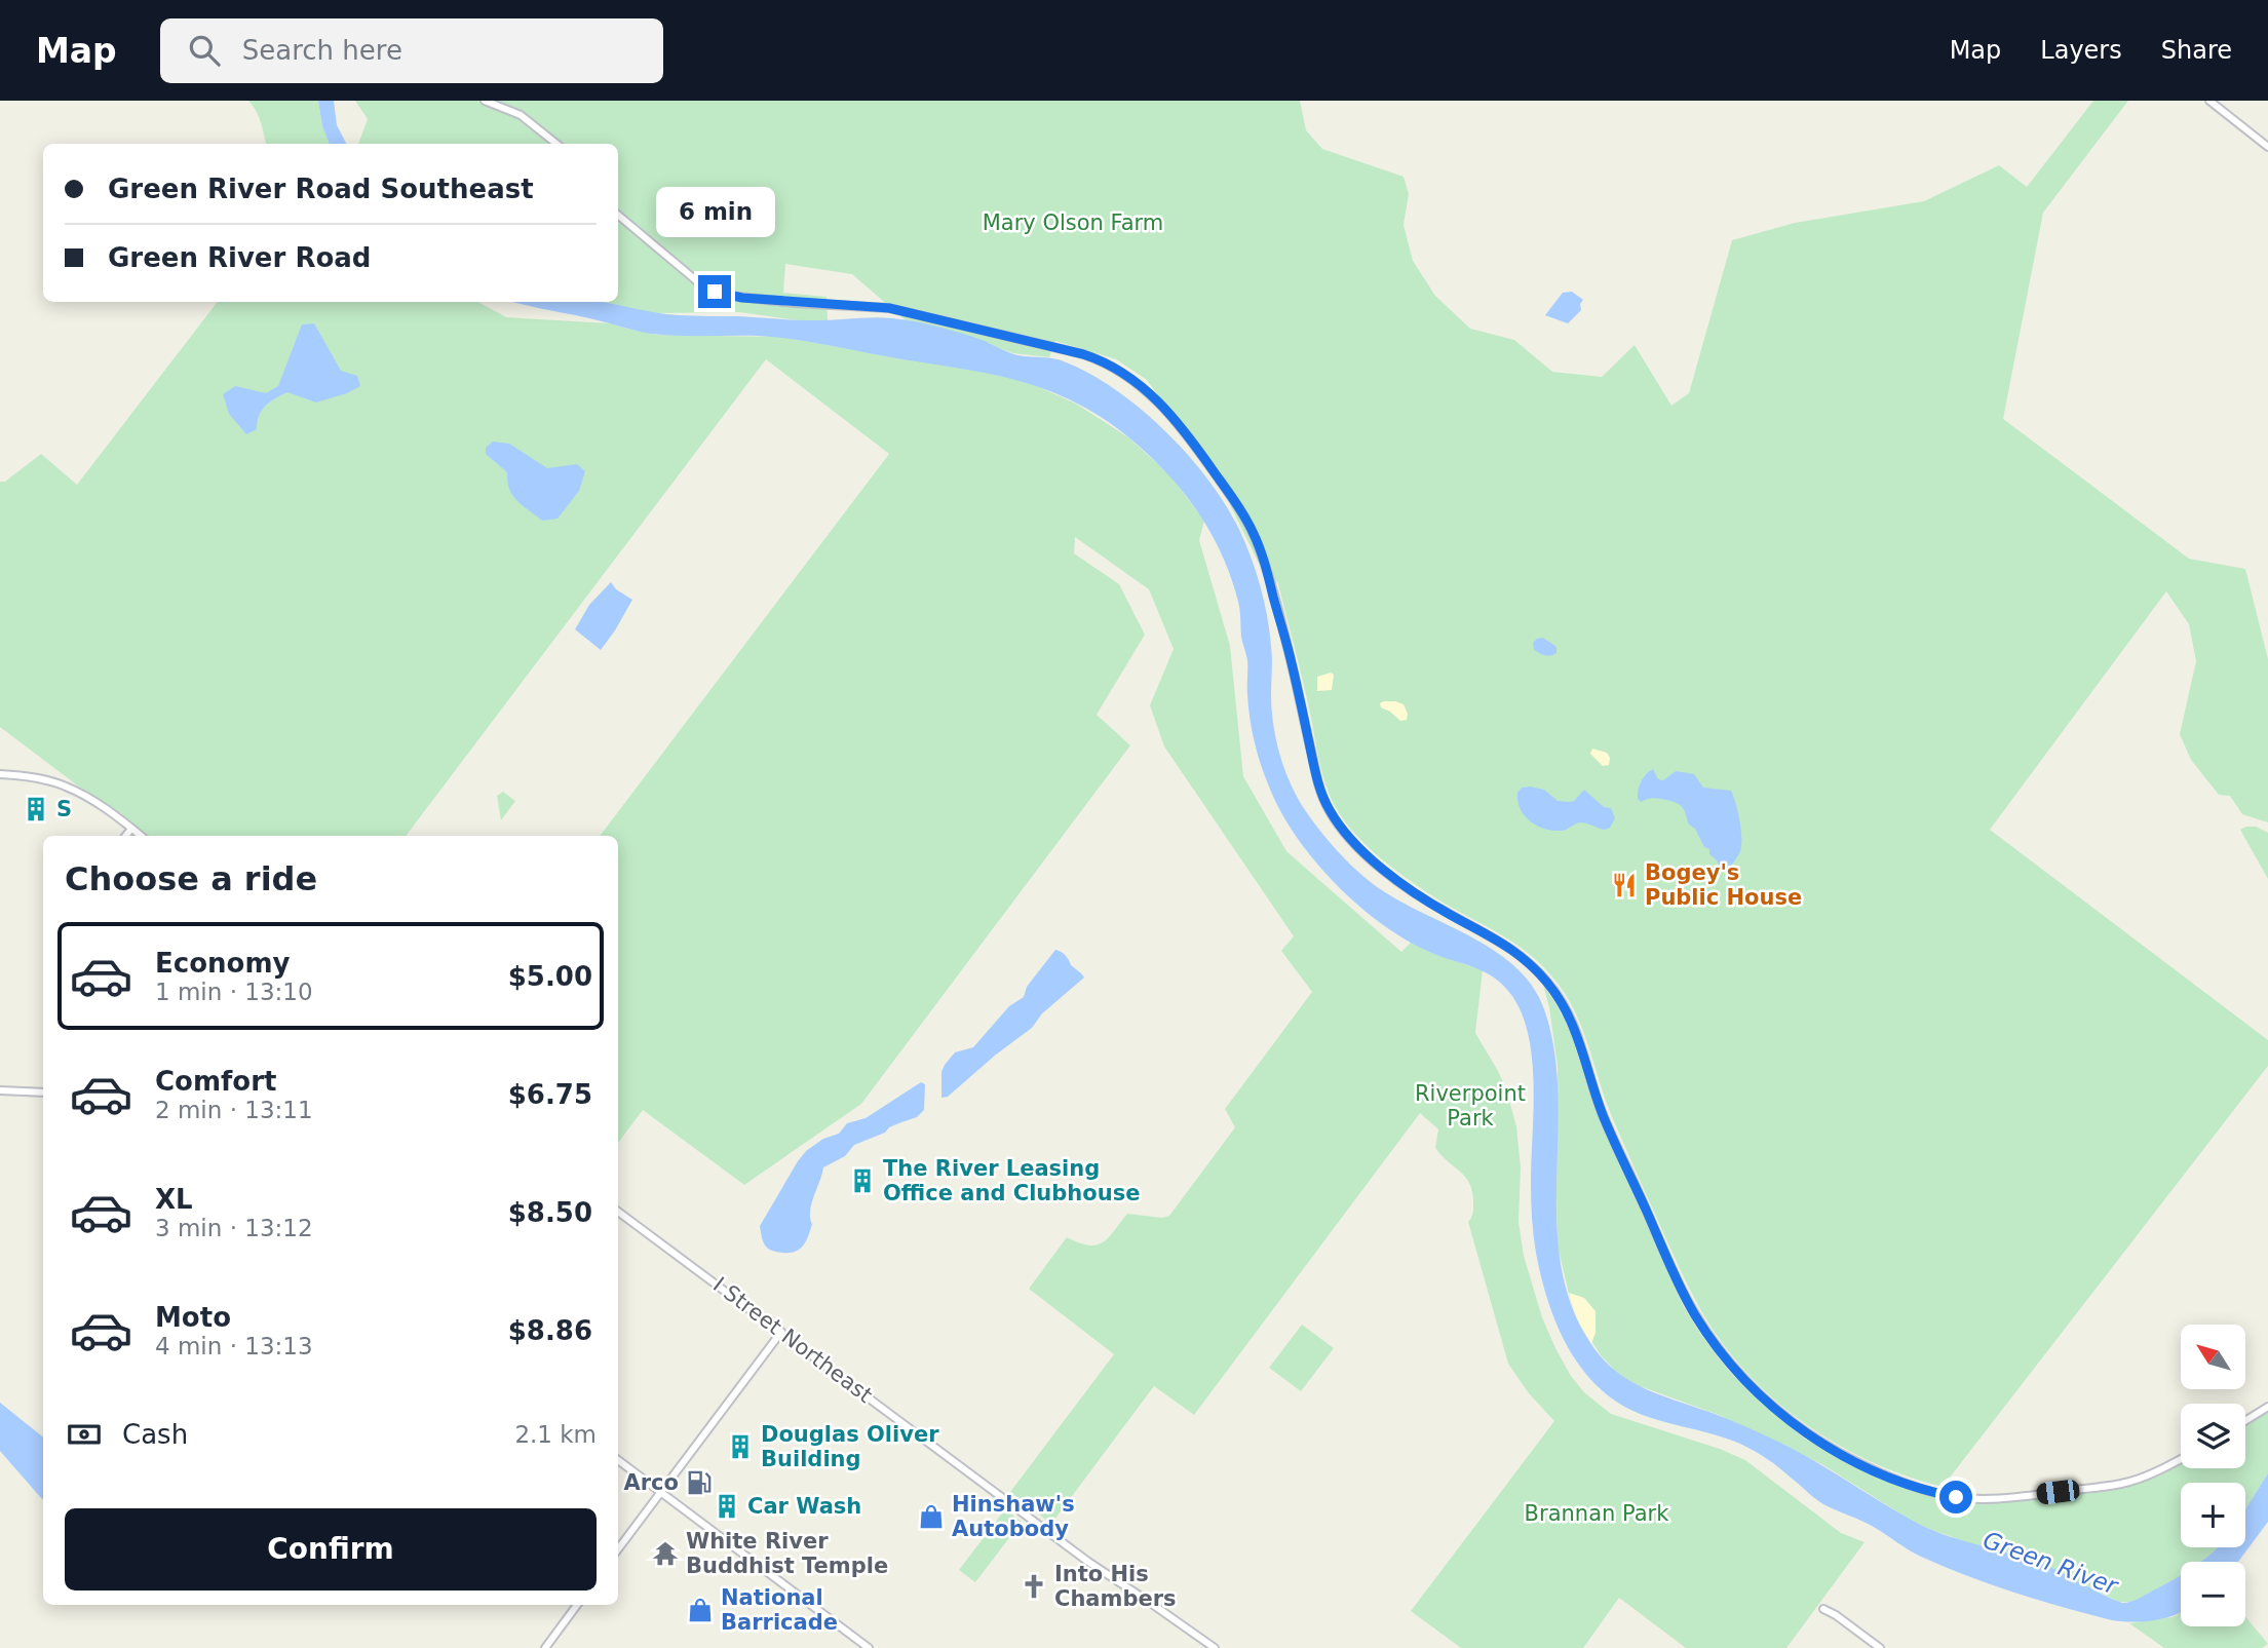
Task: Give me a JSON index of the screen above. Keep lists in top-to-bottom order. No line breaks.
{"streets":{"street":["I Street Northeast"]},"water":["Green River"],"parks":["Mary Olson Farm","Riverpoint Park","Brannan Park"],"places":{"building":["S","The River Leasing Office and Clubhouse","Douglas Oliver Building","Car Wash"],"restaurant":["Bogey's Public House"],"fuel station":["Arco"],"shop":["Hinshaw's Autobody","National Barricade"],"temple":["White River Buddhist Temple"],"church":["Into His Chambers"]},"north":"top left","page":{"header":"Map","search":"Search here","nav":["Map","Layers","Share"],"banner":["Green River Road Southeast","Green River Road"],"bubble":"6 min","heading":"Choose a ride","list":[{"name":"Economy","note":"1 min · 13:10","value":"$5.00"},{"name":"Comfort","note":"2 min · 13:11","value":"$6.75"},{"name":"XL","note":"3 min · 13:12","value":"$8.50"},{"name":"Moto","note":"4 min · 13:13","value":"$8.86"}],"map_buttons":["+","−"],"pay":["Cash","2.1 km"],"buttons":"Confirm"}}
